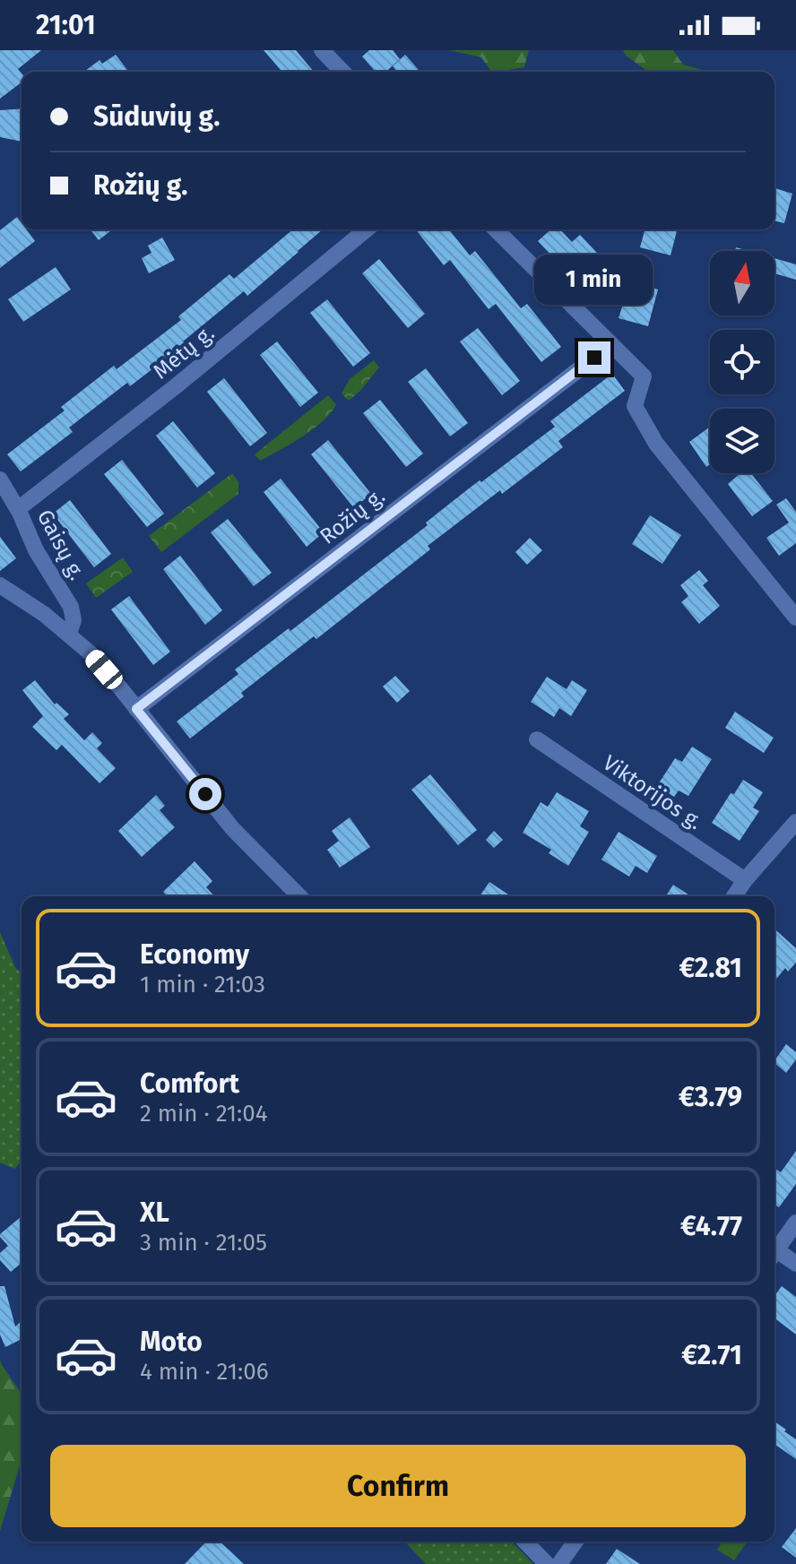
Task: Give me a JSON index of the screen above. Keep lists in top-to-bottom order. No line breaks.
{"streets":{"street":["Mėtų g.","Rožių g.","Gaisų g.","Viktorijos g."]},"crossings":[["Mėtų g.","Gaisų g."]],"north":"top","page":{"status":"21:01","banner":["Sūduvių g.","Rožių g."],"bubble":"1 min","list":[{"name":"Economy","note":"1 min · 21:03","value":"€2.81"},{"name":"Comfort","note":"2 min · 21:04","value":"€3.79"},{"name":"XL","note":"3 min · 21:05","value":"€4.77"},{"name":"Moto","note":"4 min · 21:06","value":"€2.71"}],"buttons":"Confirm"}}
